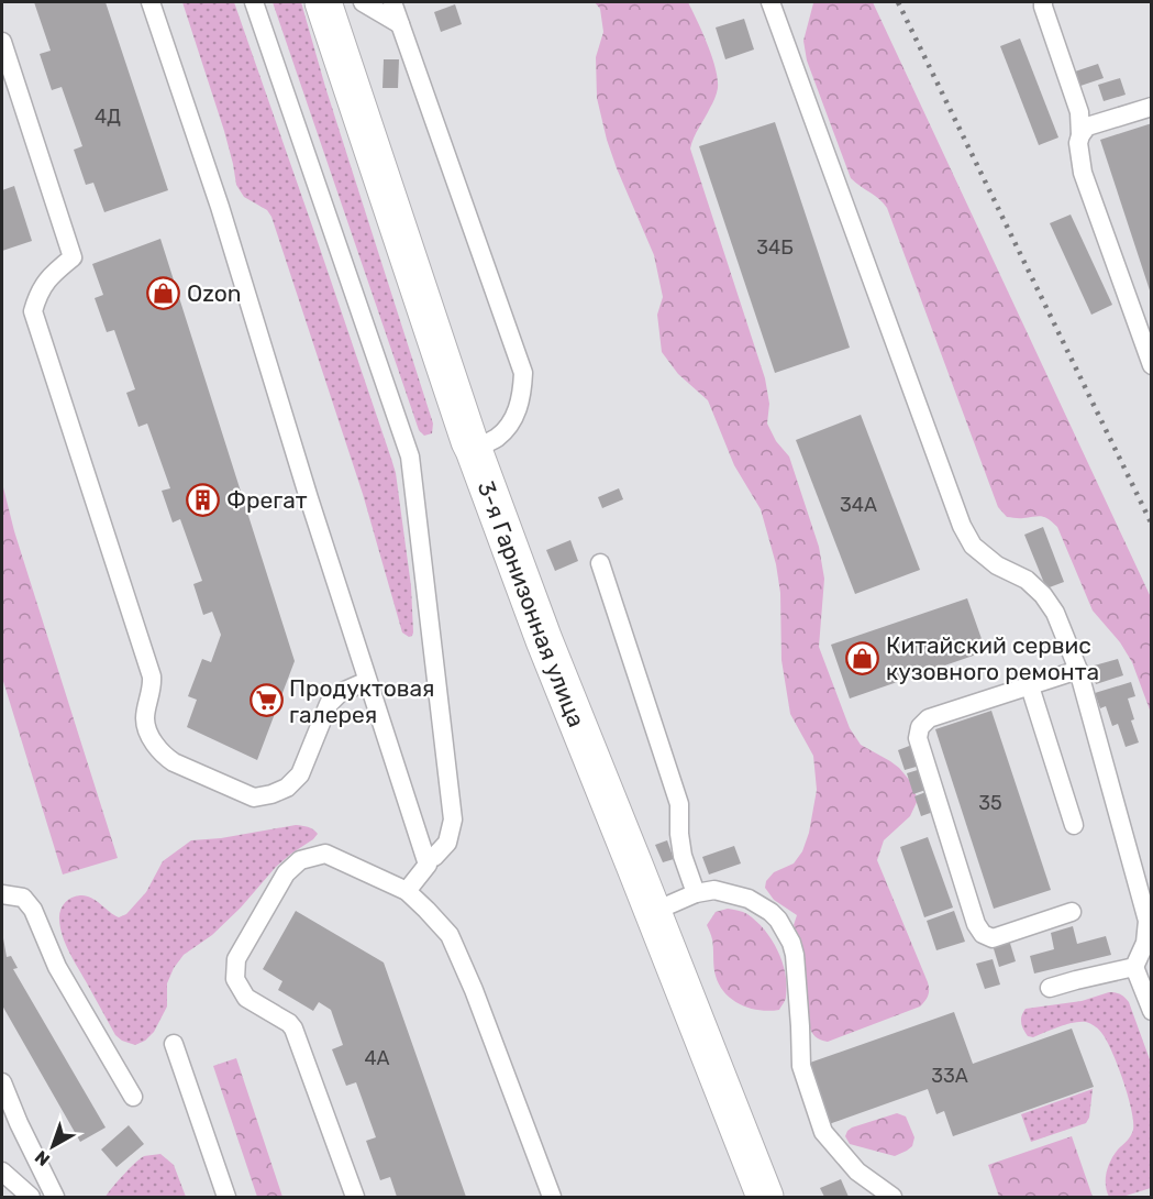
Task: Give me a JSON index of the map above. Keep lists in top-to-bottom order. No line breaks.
{"streets":{"street":["3-я Гарнизонная улица"]},"places":{"shop":["Ozon","Китайский сервис кузовного ремонта"],"building":["Фрегат"],"supermarket":["Продуктовая галерея"]},"house_numbers":["4Д","34Б","34А","35","4А","33А"],"north":"bottom left"}
